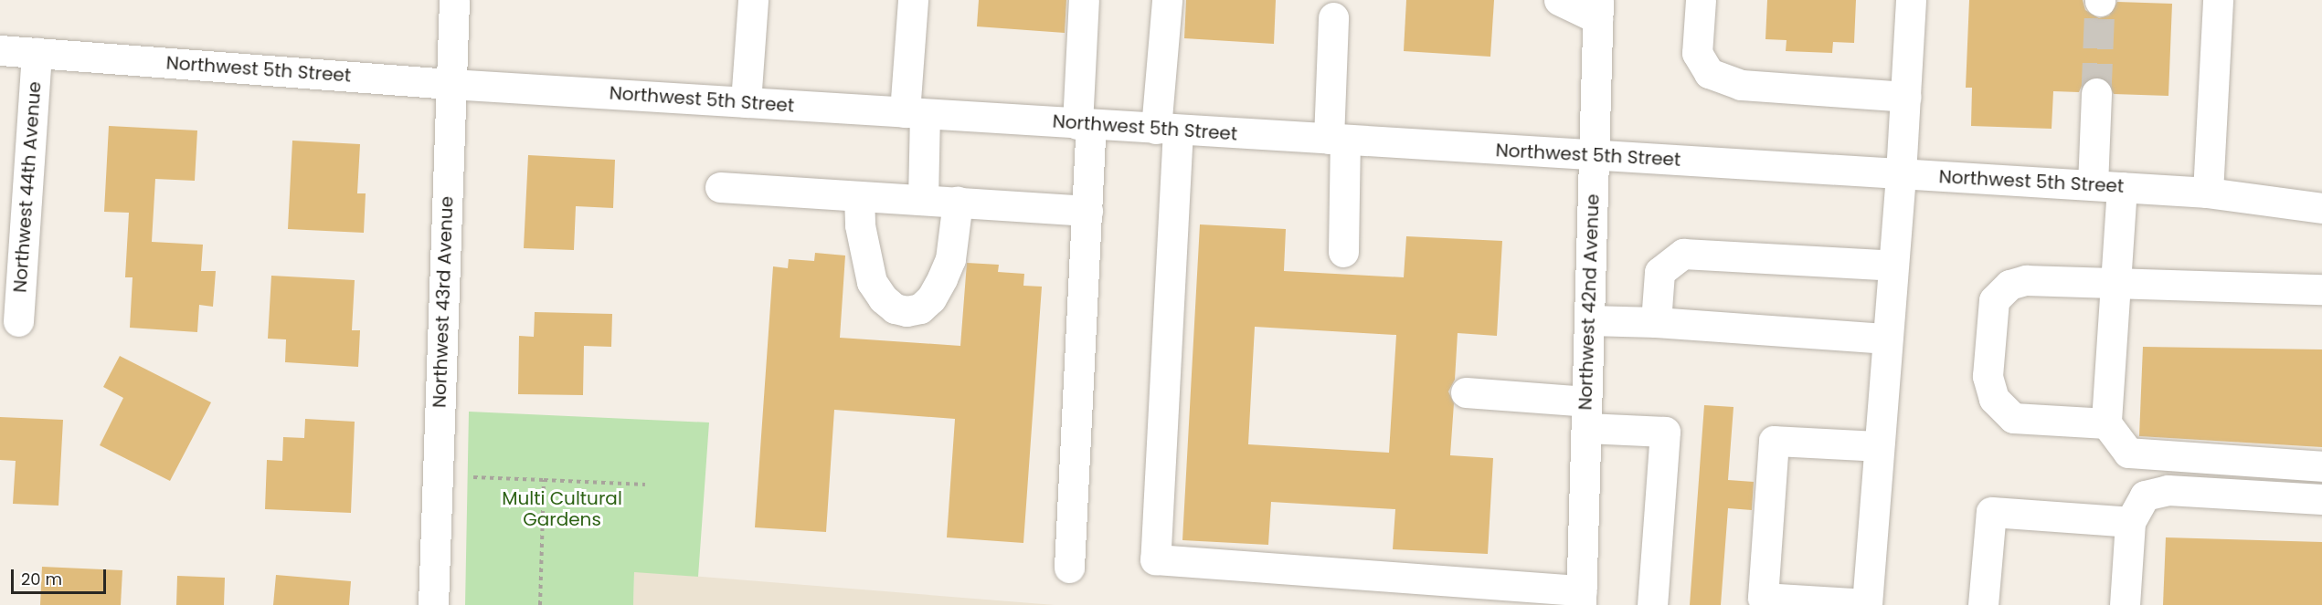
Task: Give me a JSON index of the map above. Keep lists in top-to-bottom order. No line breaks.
{"streets":{"street":["Northwest 5th Street","Northwest 44th Avenue","Northwest 43rd Avenue","Northwest 42nd Avenue"]},"crossings":[["Northwest 5th Street","Northwest 44th Avenue"],["Northwest 5th Street","Northwest 43rd Avenue"],["Northwest 5th Street","Northwest 42nd Avenue"]],"parks":["Multi Cultural Gardens"],"scale_bar":"20 m"}
